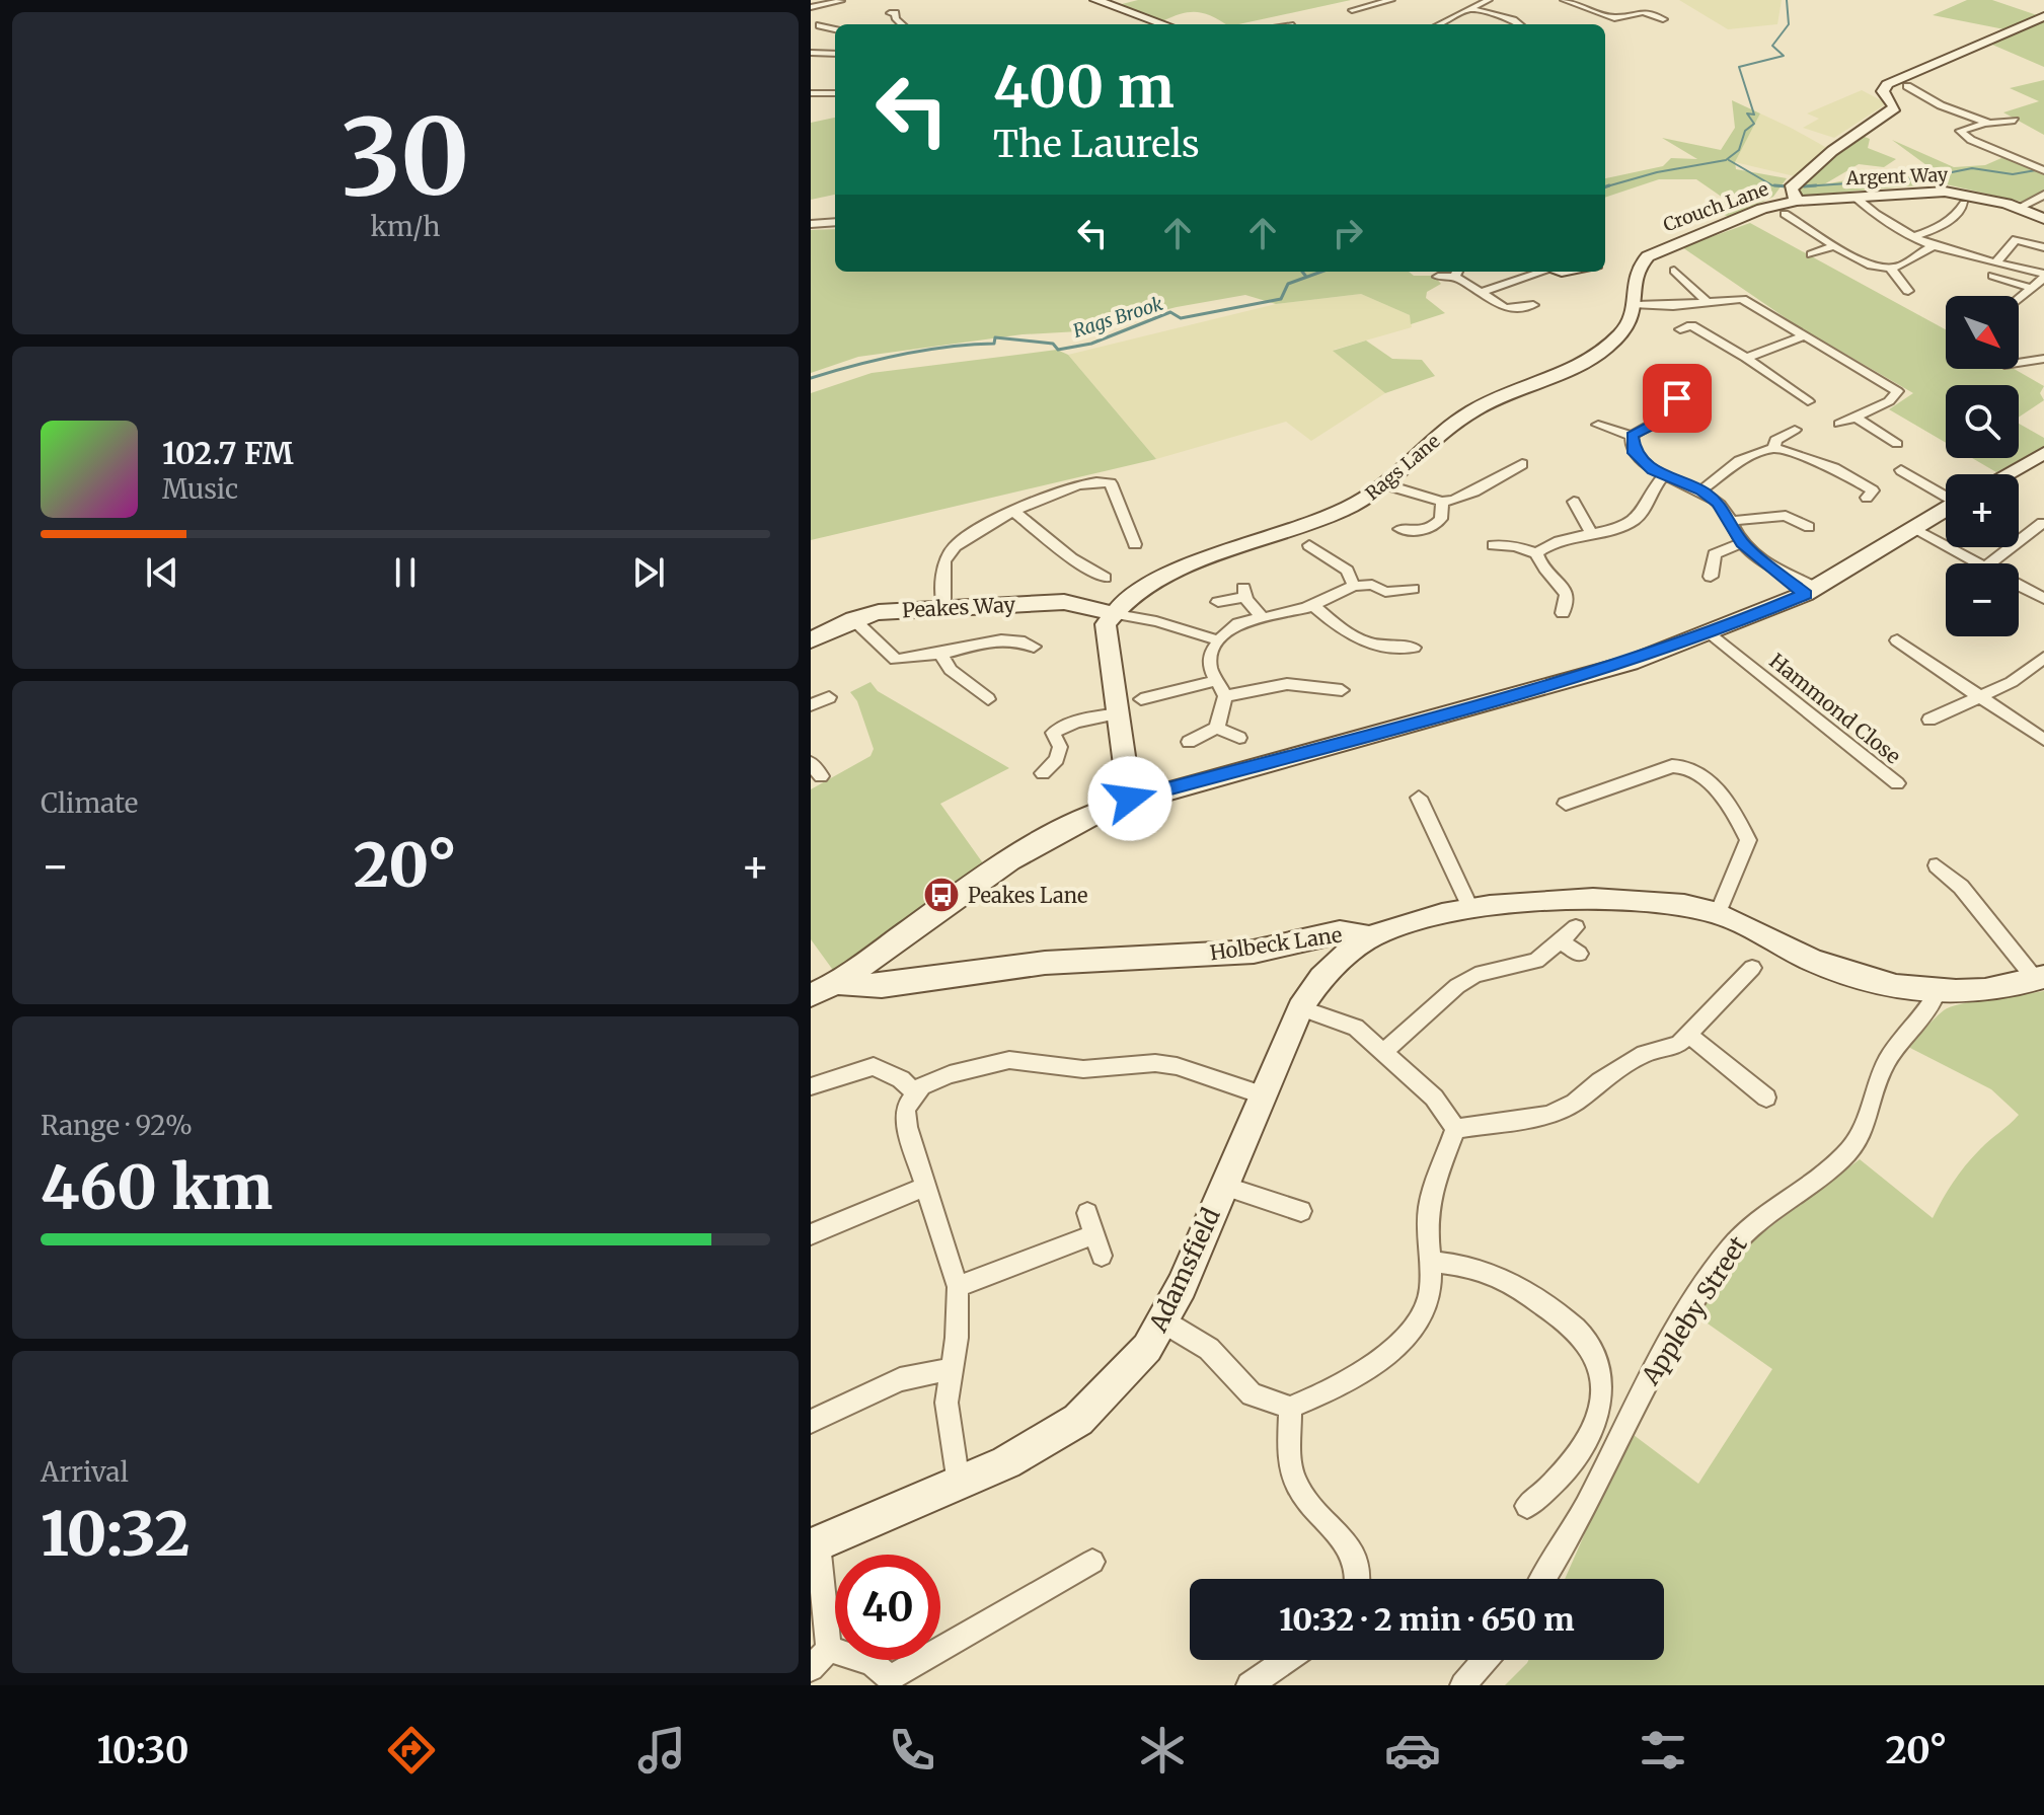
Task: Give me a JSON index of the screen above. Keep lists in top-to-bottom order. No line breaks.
{"streets":{"street":["Argent Way","Crouch Lane","Rags Lane","Peakes Way","Hammond Close","Holbeck Lane","Adamsfield","Appleby Street"]},"crossings":[["Argent Way","Crouch Lane"],["Rags Lane","Peakes Way"],["Holbeck Lane","Adamsfield"],["Holbeck Lane","Appleby Street"]],"water":["Rags Brook"],"places":{"bus stop":["Peakes Lane"]},"north":"bottom right","page":{"tile":[["30","km/h"],"Climate",["Range · 92%","460 km"],["Arrival","10:32"]],"turn":["400 m","The Laurels"],"map_buttons":["+","−"],"song":["102.7 FM","Music"],"heat":["−","20°","+"],"limit":"40","trip":"10:32 · 2 min · 650 m","tabs":["10:30","20°"]}}
